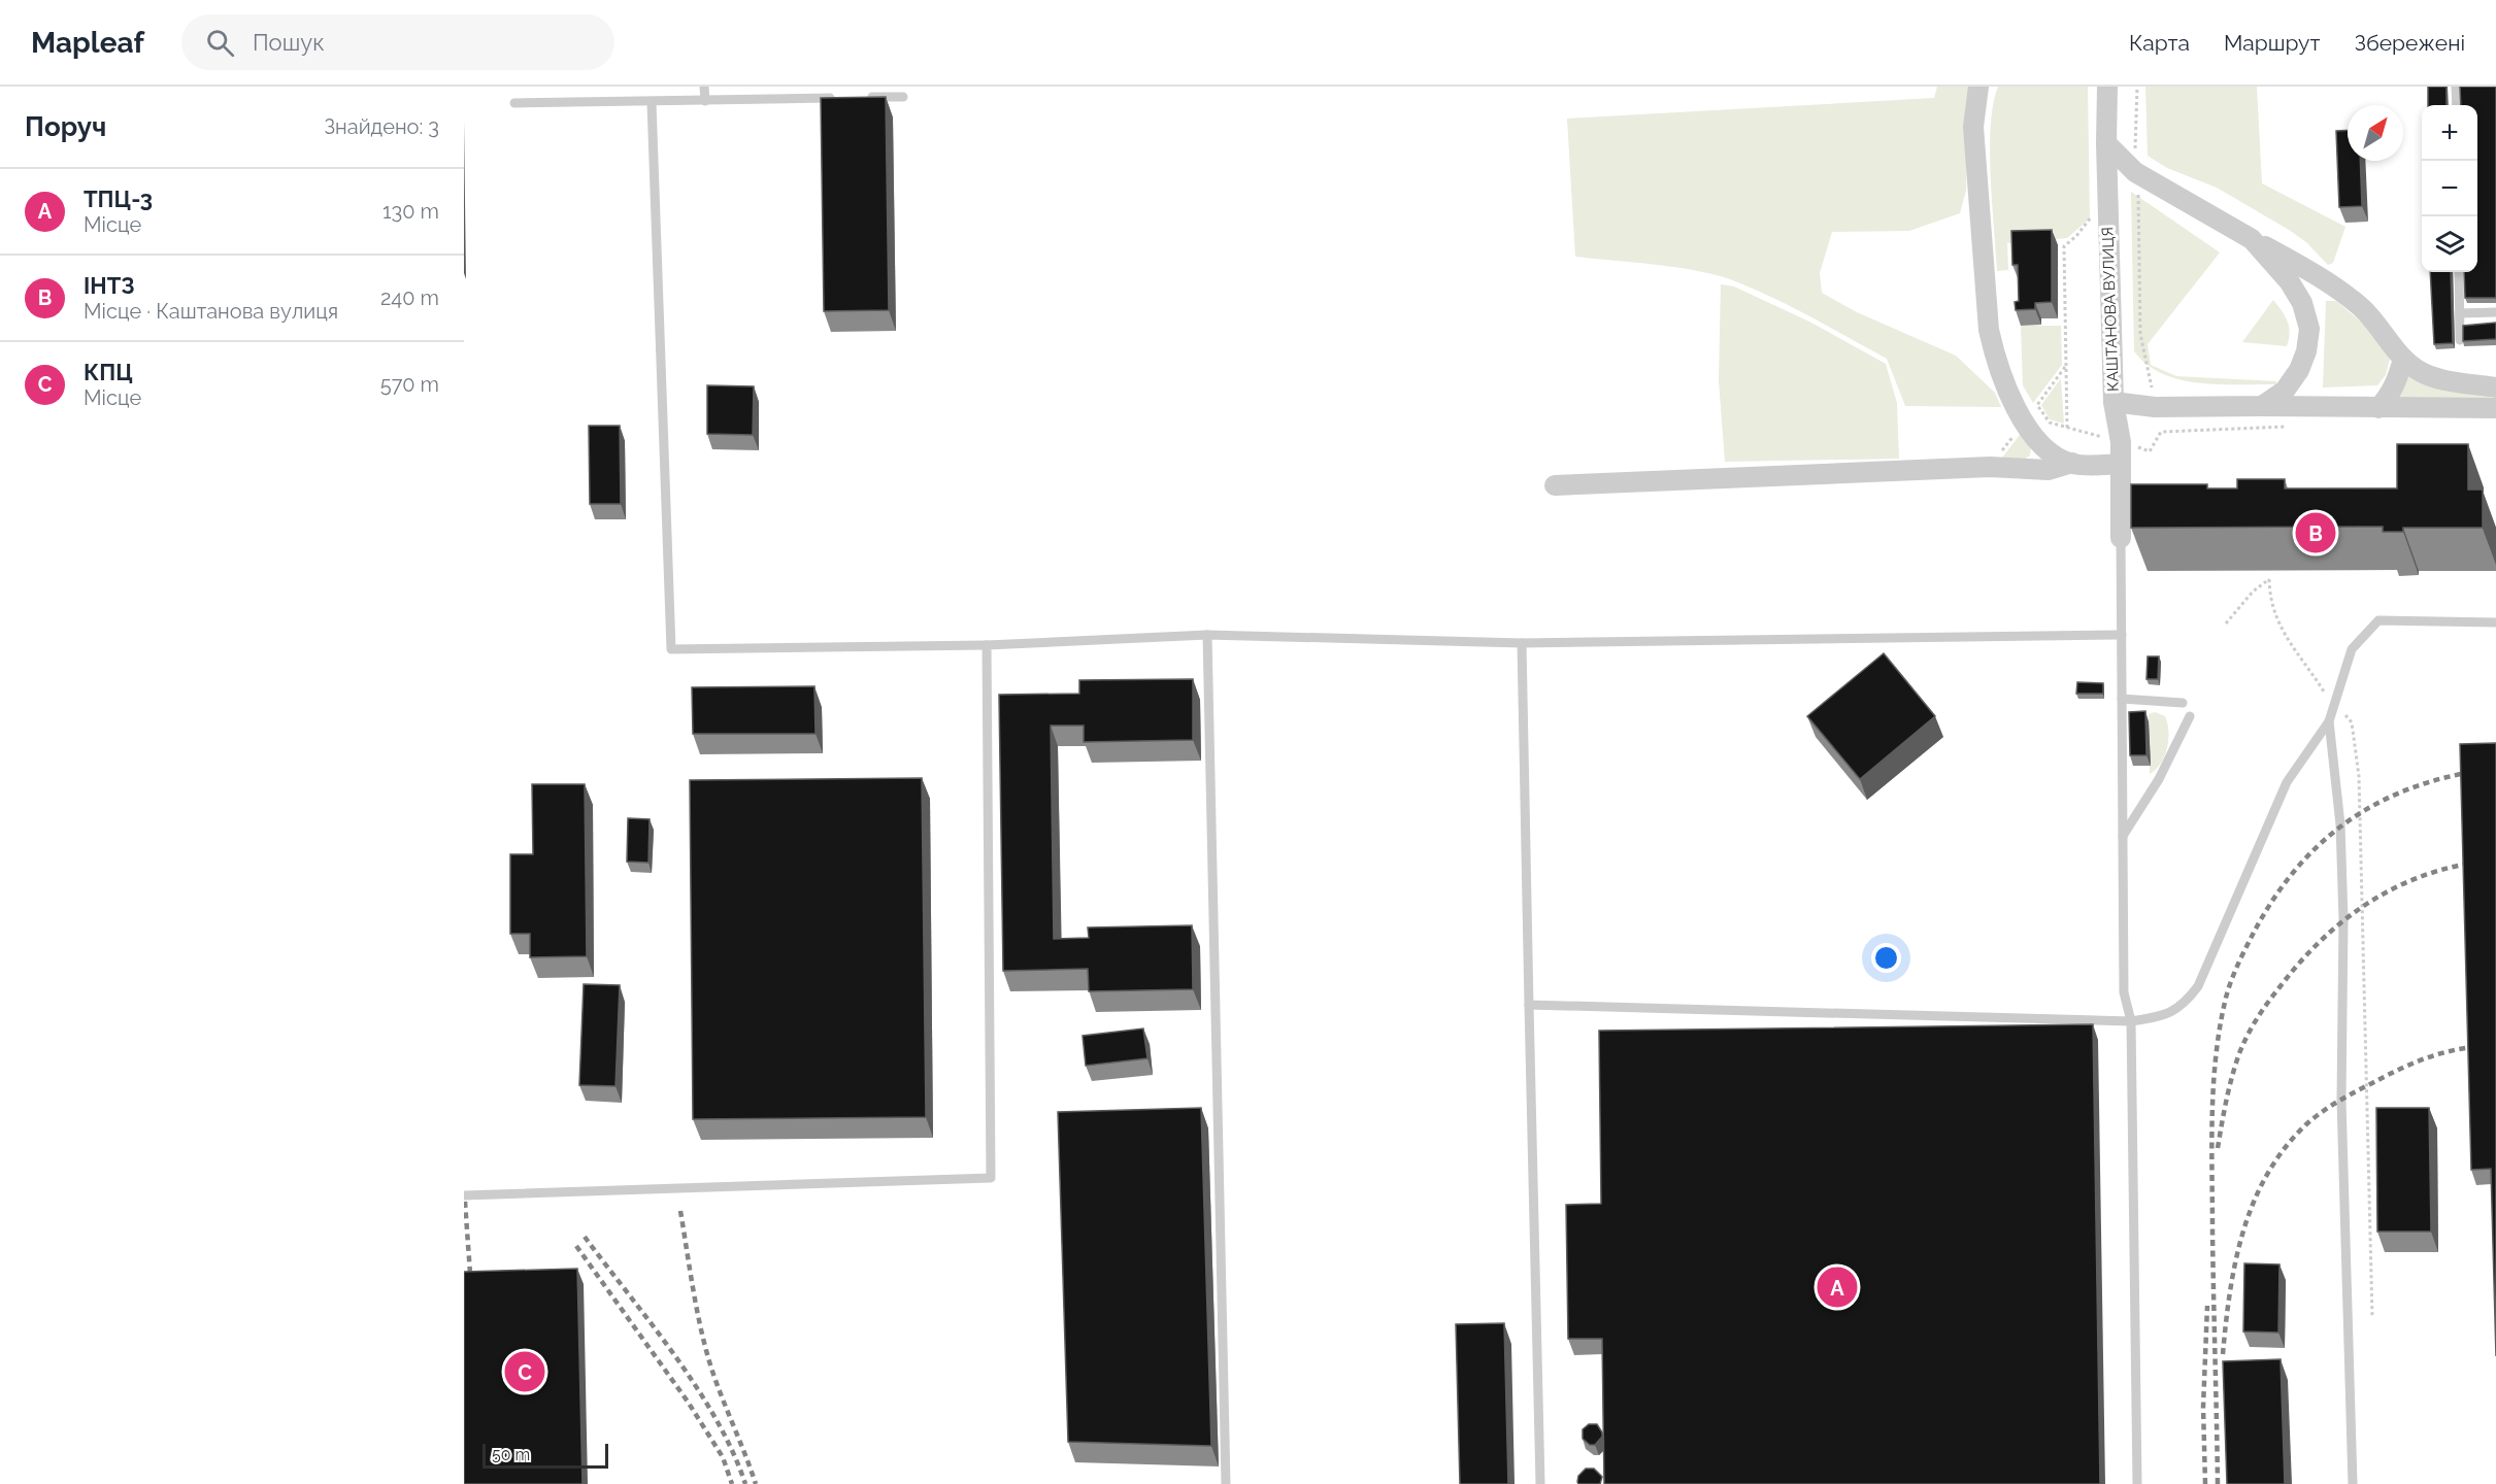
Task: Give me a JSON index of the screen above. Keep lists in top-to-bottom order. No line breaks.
{"streets":{"street":["КАШТАНОВА ВУЛИЦЯ"]},"scale_bar":"50 m","north":"top right","page":{"header":"Mapleaf","search":"Пошук","nav":["Карта","Маршрут","Збережені"],"heading":["Поруч","Знайдено: 3"],"map_buttons":["+","−"],"list":[{"mark":"A","name":"ТПЦ-3","note":"Місце","value":"130 m"},{"mark":"B","name":"ІНТЗ","note":"Місце · Каштанова вулиця","value":"240 m"},{"mark":"C","name":"КПЦ","note":"Місце","value":"570 m"}],"pins":["B","A","C"],"scale":"50 m"}}
